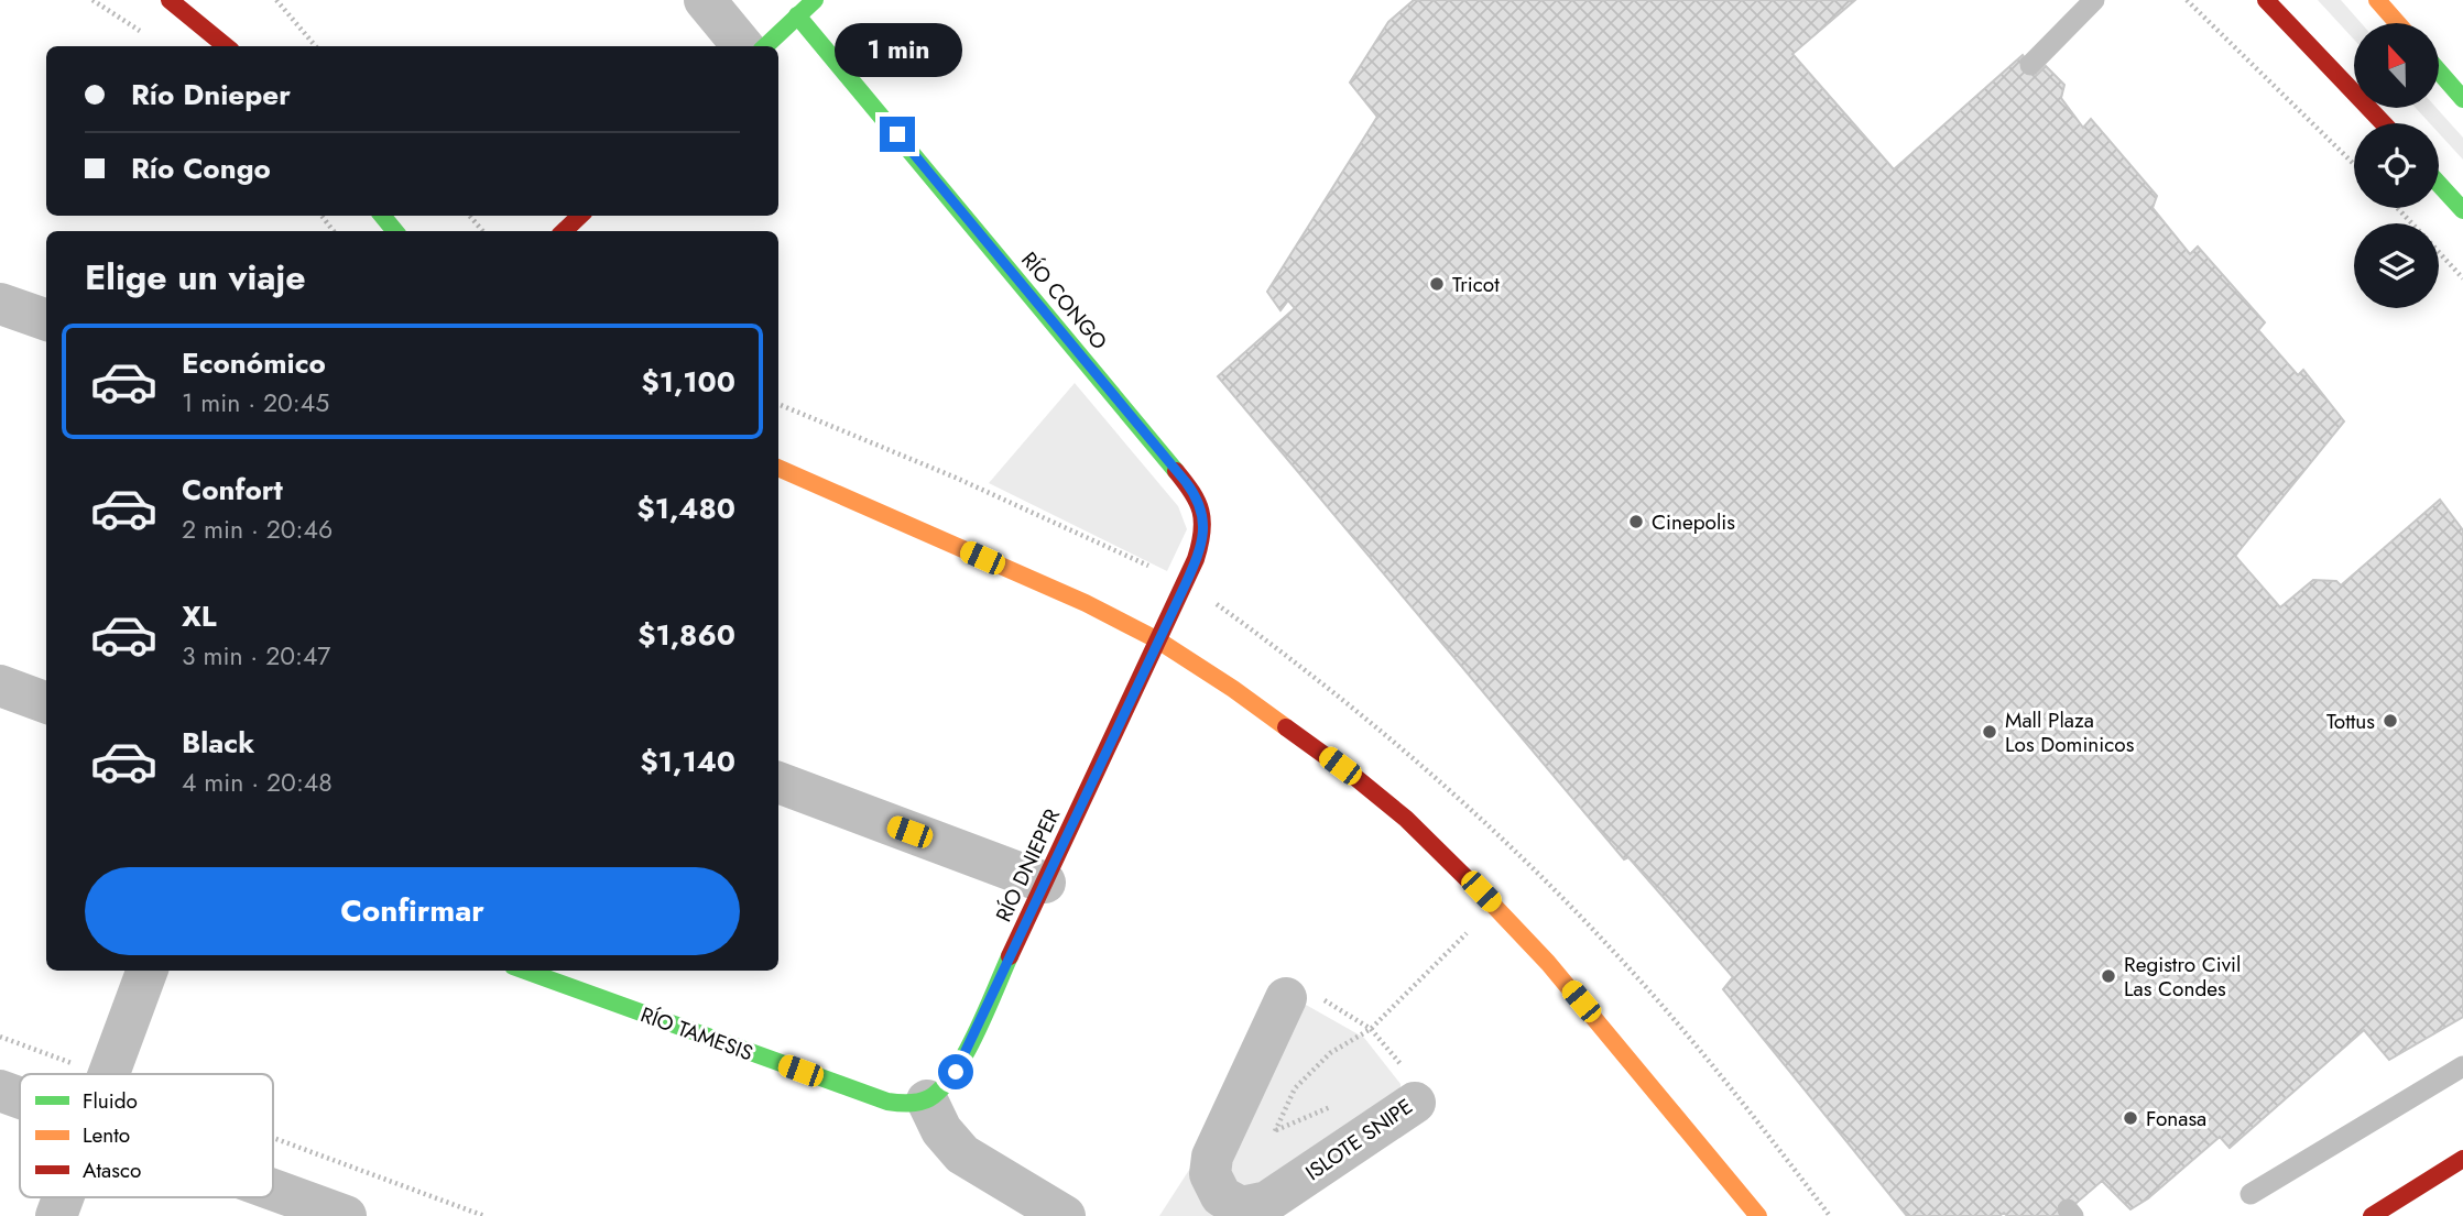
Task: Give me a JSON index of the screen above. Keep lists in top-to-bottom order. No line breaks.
{"streets":{"street":["RÍO CONGO","RÍO DNIEPER","RÍO TAMESIS","ISLOTE SNIPE"]},"crossings":[["RÍO CONGO","RÍO DNIEPER"],["RÍO DNIEPER","RÍO TAMESIS"]],"places":["Tricot","Cinepolis","Tottus","Mall Plaza Los Dominicos","Registro Civil Las Condes","Fonasa"],"legend":["Fluido","Lento","Atasco"],"north":"top","page":{"bubble":"1 min","banner":["Río Dnieper","Río Congo"],"heading":"Elige un viaje","list":[{"name":"Económico","note":"1 min · 20:45","value":"$1,100"},{"name":"Confort","note":"2 min · 20:46","value":"$1,480"},{"name":"XL","note":"3 min · 20:47","value":"$1,860"},{"name":"Black","note":"4 min · 20:48","value":"$1,140"}],"buttons":"Confirmar"}}
